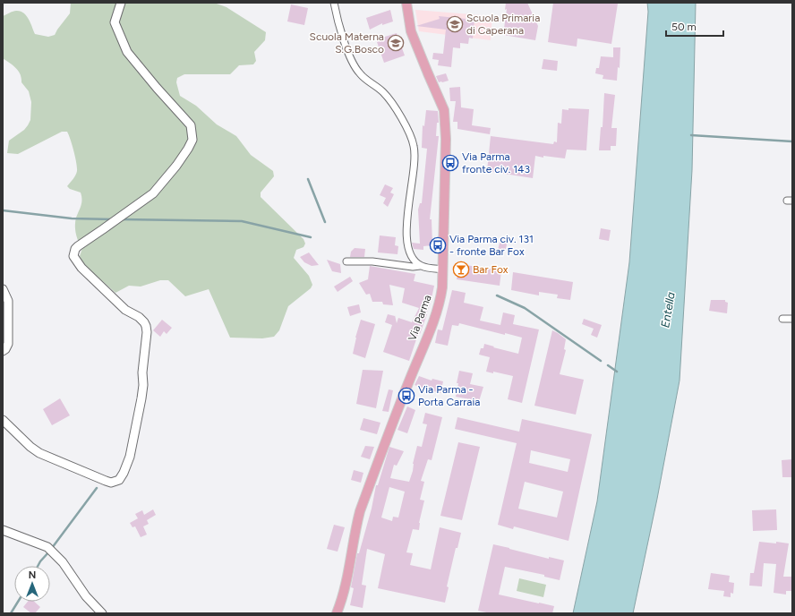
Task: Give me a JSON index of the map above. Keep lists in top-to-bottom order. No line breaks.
{"streets":{"main road":["Via Parma"]},"water":["Entella"],"places":{"school or university":["Scuola Primaria di Caperana","Scuola Materna S.G.Bosco"],"bus stop":["Via Parma fronte civ. 143","Via Parma civ. 131 - fronte Bar Fox","Via Parma - Porta Carraia"],"bar":["Bar Fox"]},"scale_bar":"50 m","north":"top"}
